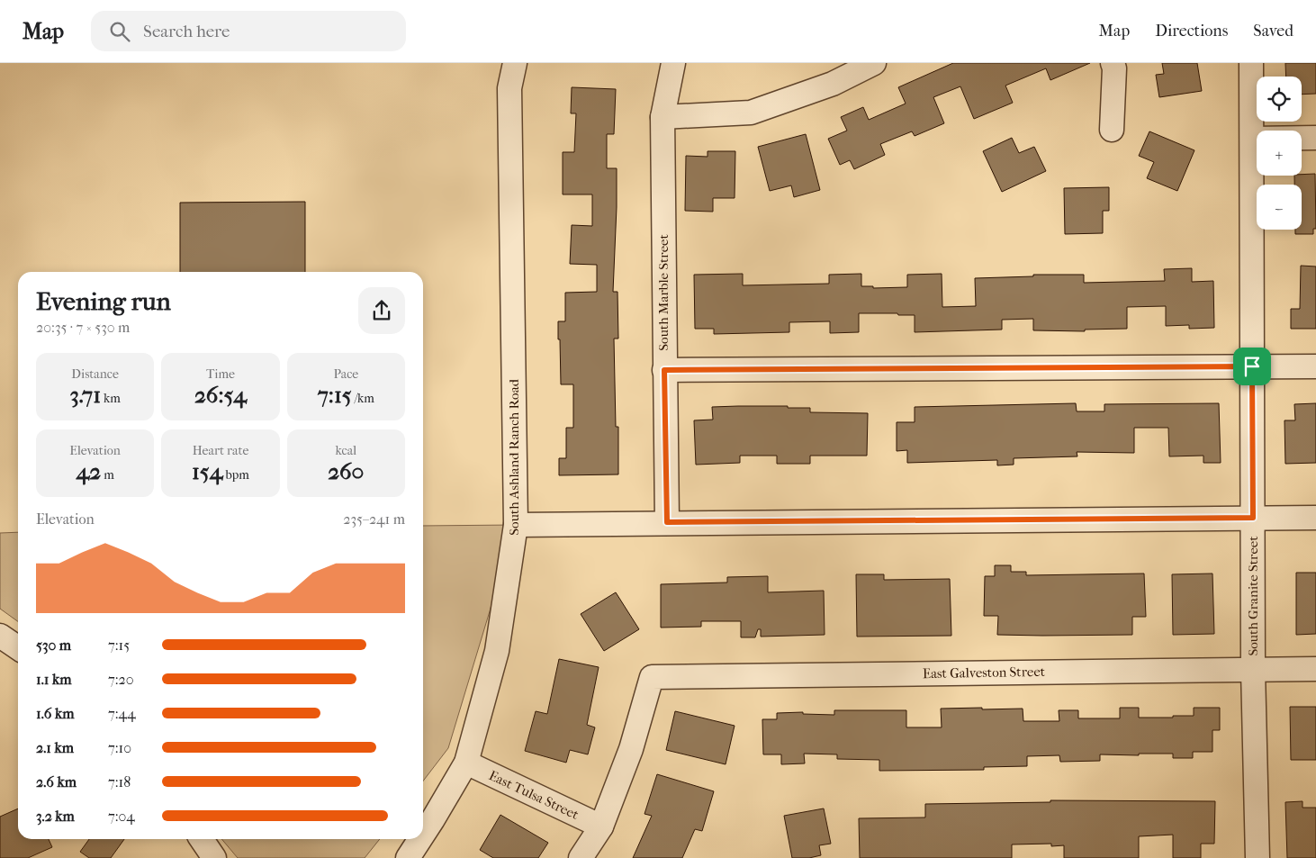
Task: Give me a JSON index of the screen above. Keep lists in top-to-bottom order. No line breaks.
{"streets":{"street":["South Marble Street","South Ashland Ranch Road","South Granite Street","East Galveston Street","East Tulsa Street"]},"crossings":[["South Ashland Ranch Road","East Tulsa Street"],["South Granite Street","East Galveston Street"],["East Galveston Street","East Tulsa Street"]],"page":{"header":"Map","search":"Search here","nav":["Map","Directions","Saved"],"map_buttons":["+","−"],"heading":["Evening run","20:35 · 7 × 530 m"],"stats":[["Distance","3.71 km"],["Time","26:54"],["Pace","7:15 /km"],["Elevation","42 m"],["Heart rate","154 bpm"],["kcal","260"]],"chart":["Elevation","235–241 m"],"list":[{"name":"530 m","note":"7:15"},{"name":"1.1 km","note":"7:20"},{"name":"1.6 km","note":"7:44"},{"name":"2.1 km","note":"7:10"},{"name":"2.6 km","note":"7:18"},{"name":"3.2 km","note":"7:04"}]}}
